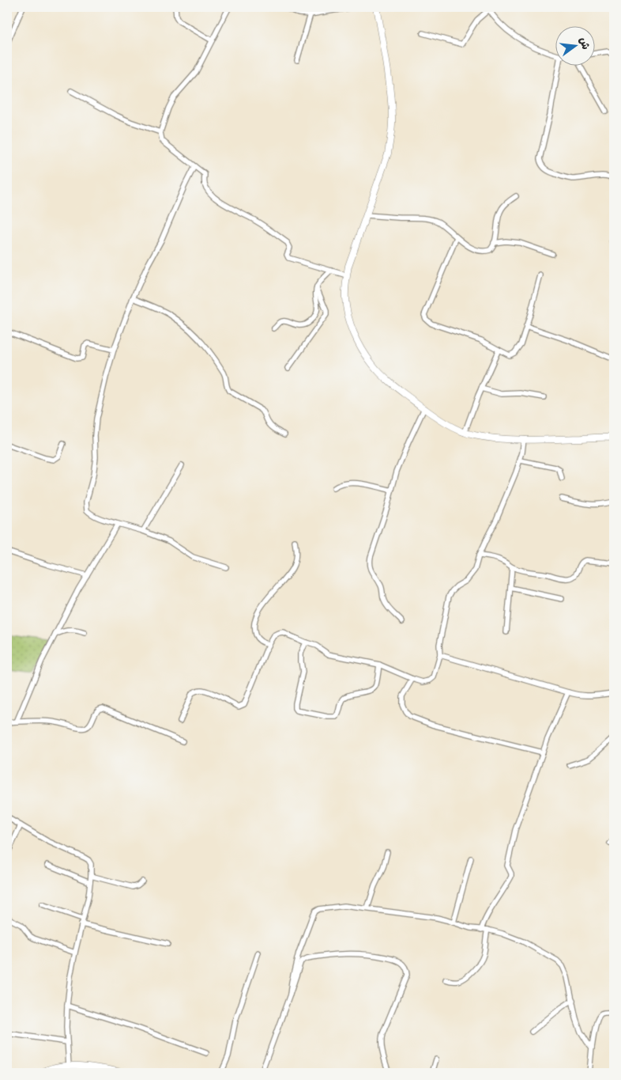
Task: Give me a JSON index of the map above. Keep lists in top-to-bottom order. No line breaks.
{"north":"right"}
